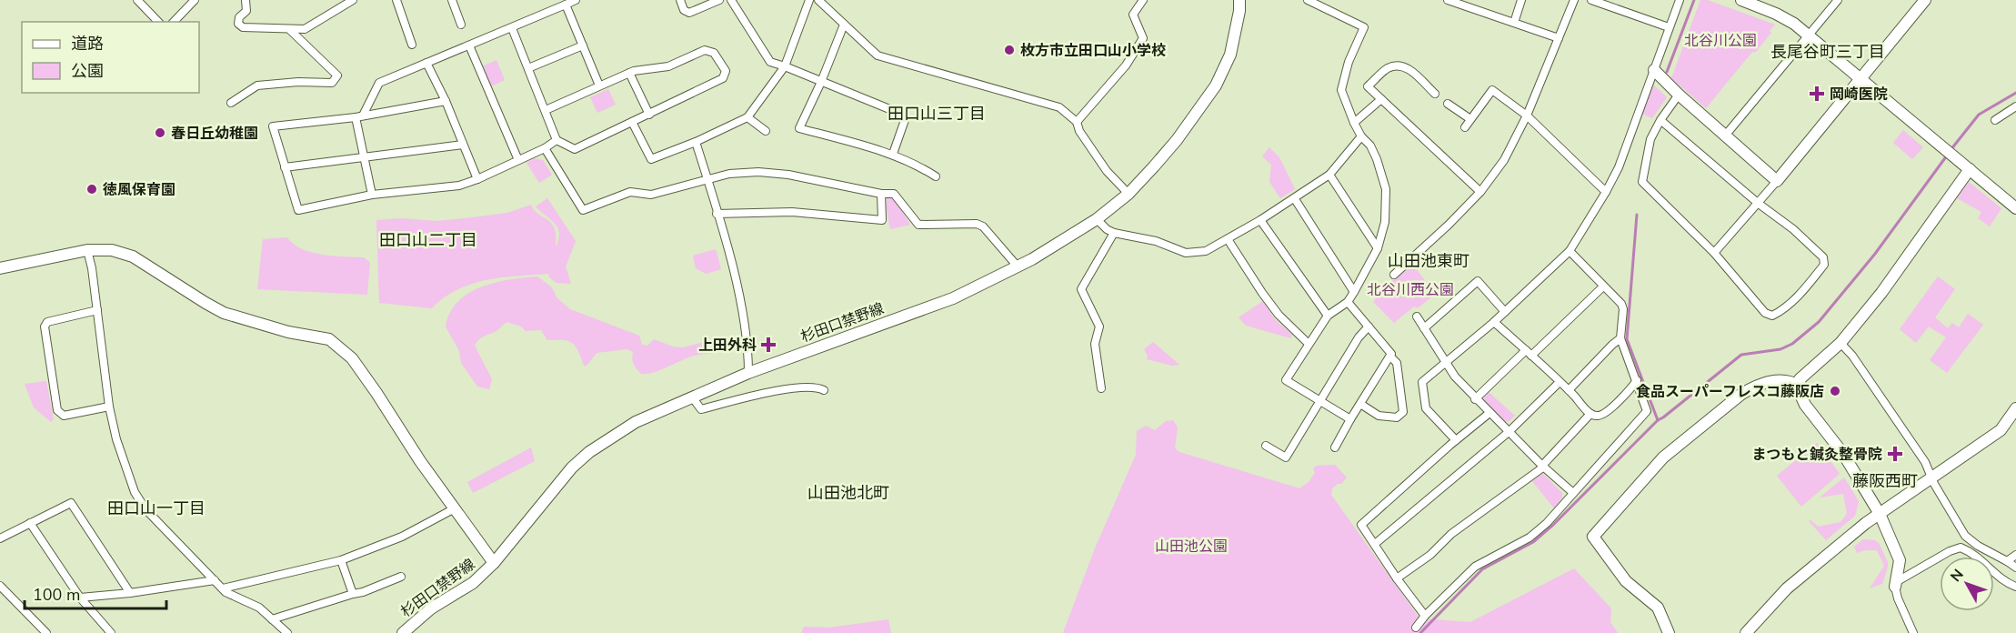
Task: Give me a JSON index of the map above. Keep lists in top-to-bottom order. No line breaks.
{"streets":{"street":["杉田口禁野線"]},"districts":["長尾谷町三丁目","田口山三丁目","田口山二丁目","山田池東町","藤阪西町","山田池北町","田口山一丁目"],"parks":["北谷川公園","北谷川西公園","山田池公園"],"places":{"other":["枚方市立田口山小学校","春日丘幼稚園","徳風保育園","食品スーパーフレスコ藤阪店"],"health":["岡崎医院","上田外科","まつもと鍼灸整骨院"]},"legend":["道路","公園"],"scale_bar":"100 m","north":"top left"}
